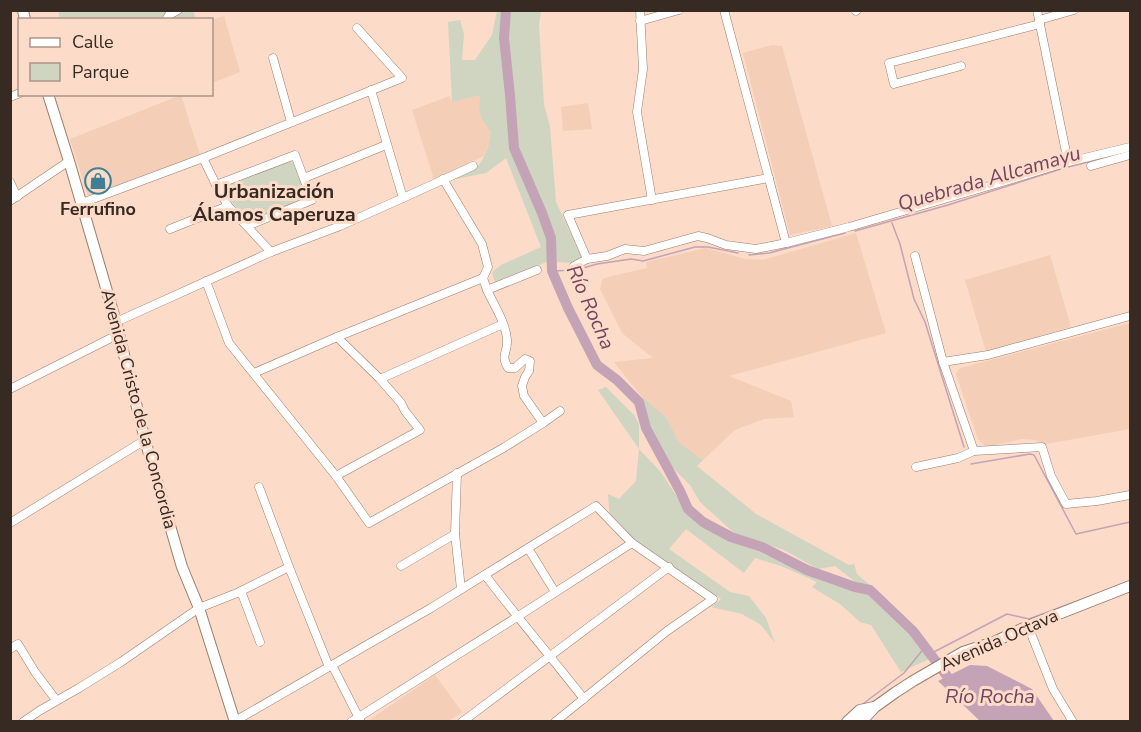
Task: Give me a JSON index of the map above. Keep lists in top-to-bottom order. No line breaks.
{"streets":{"main road":["Avenida Cristo de la Concordia","Avenida Octava"]},"districts":["Urbanización Álamos Caperuza"],"water":["Quebrada Allcamayu","Río Rocha"],"places":{"shop":["Ferrufino"]},"legend":["Calle","Parque"]}
